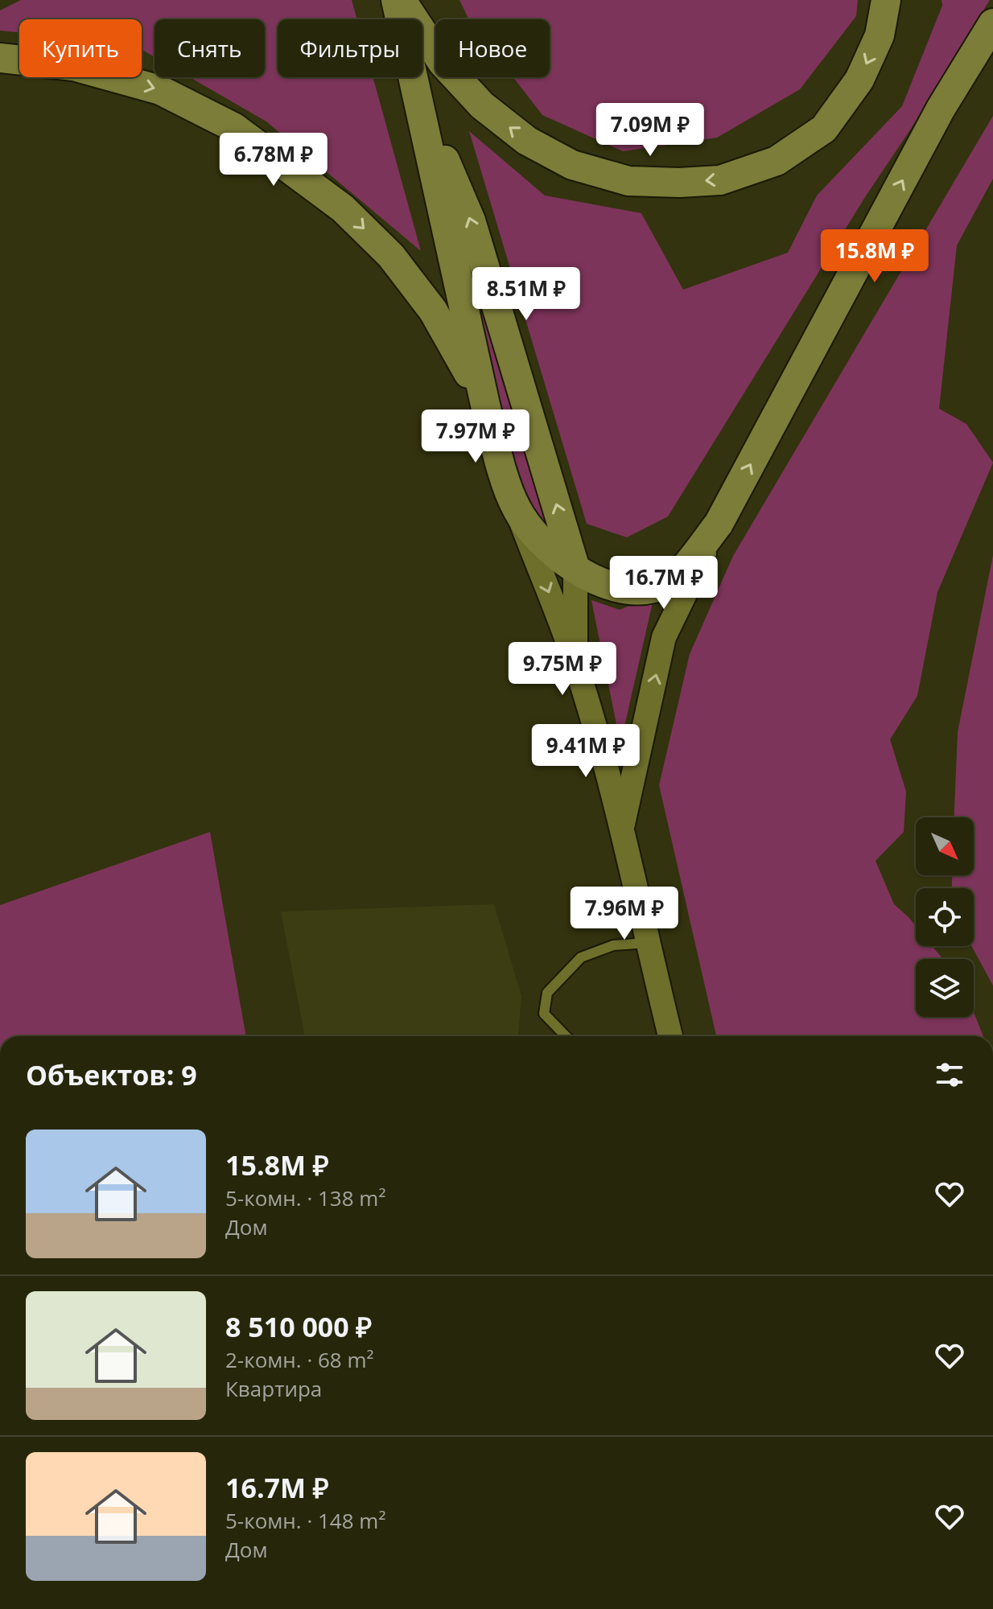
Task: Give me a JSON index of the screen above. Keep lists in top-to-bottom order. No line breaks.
{"north":"bottom right","page":{"chip":["Купить","Снять","Фильтры","Новое"],"price":["7.09M ₽","6.78M ₽","15.8M ₽","8.51M ₽","7.97M ₽","16.7M ₽","9.75M ₽","9.41M ₽","7.96M ₽"],"heading":"Объектов: 9","list":[{"name":"15.8M ₽","note":"5-комн. · 138 m² · Дом"},{"name":"8 510 000 ₽","note":"2-комн. · 68 m² · Квартира"},{"name":"16.7M ₽","note":"5-комн. · 148 m² · Дом"}]}}
